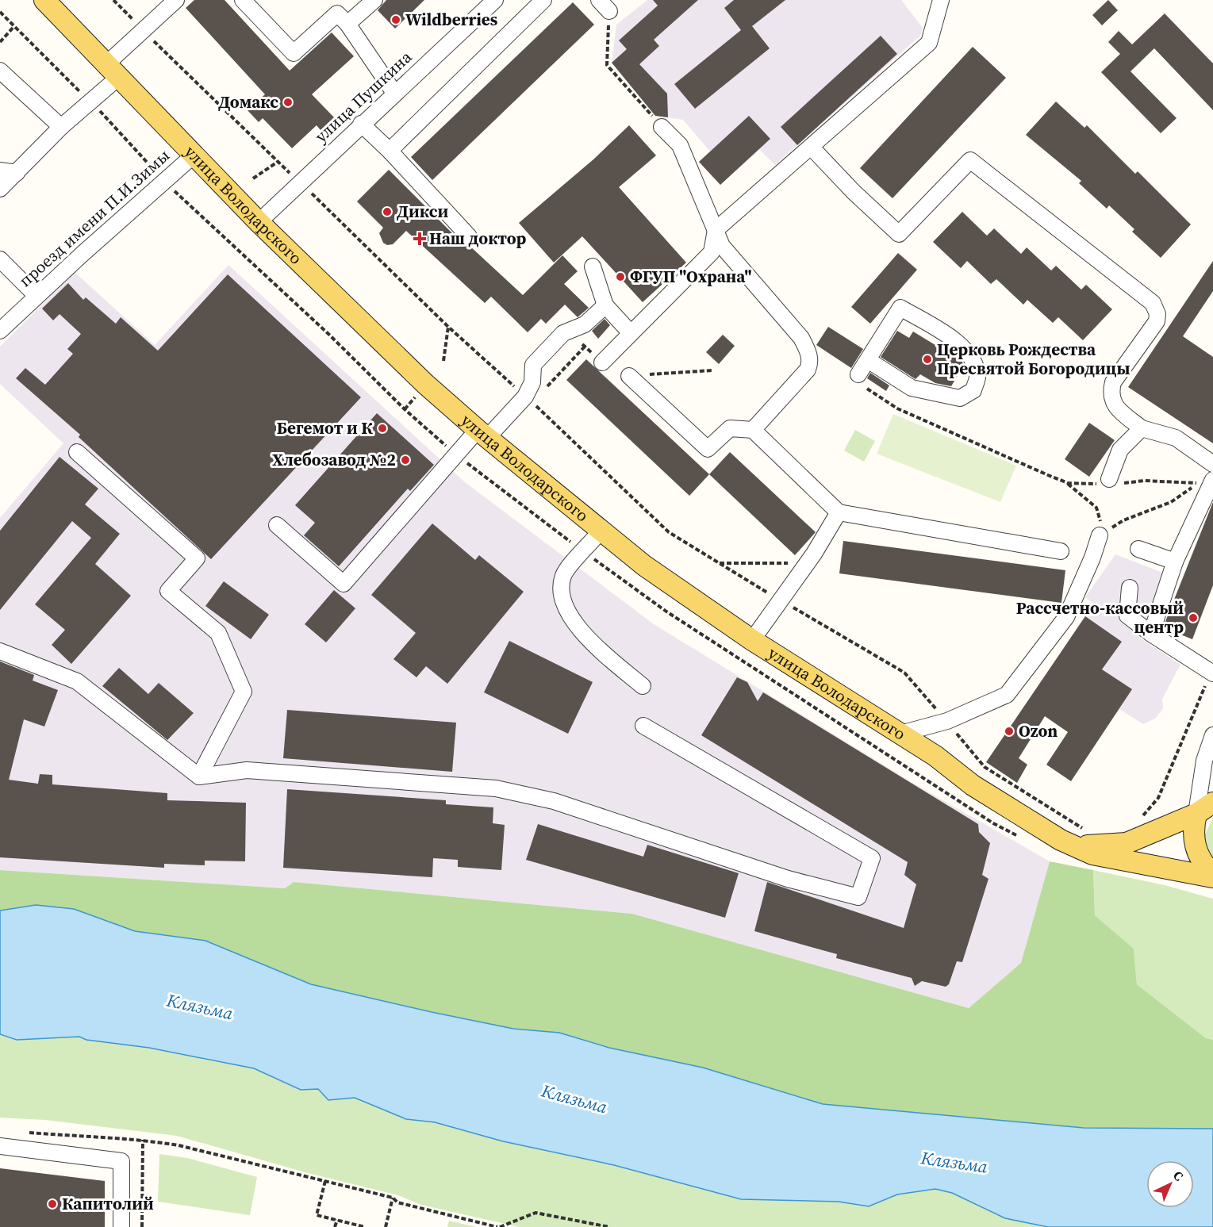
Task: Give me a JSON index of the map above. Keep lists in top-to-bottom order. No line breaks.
{"streets":{"main road":["улица Володарского"],"street":["улица Пушкина","проезд имени П.И.Зимы"]},"crossings":[["улица Пушкина","улица Володарского"],["улица Володарского","проезд имени П.И.Зимы"]],"water":["Клязьма"],"places":{"other":["Wildberries","Домакс","Дикси","ФГУП \"Охрана\"","Церковь Рождества Пресвятой Богородицы","Бегемот и К","Хлебозавод №2","Рассчетно-кассовый центр","Ozon","Капитолий"],"health":["Наш доктор"]},"north":"top right"}
